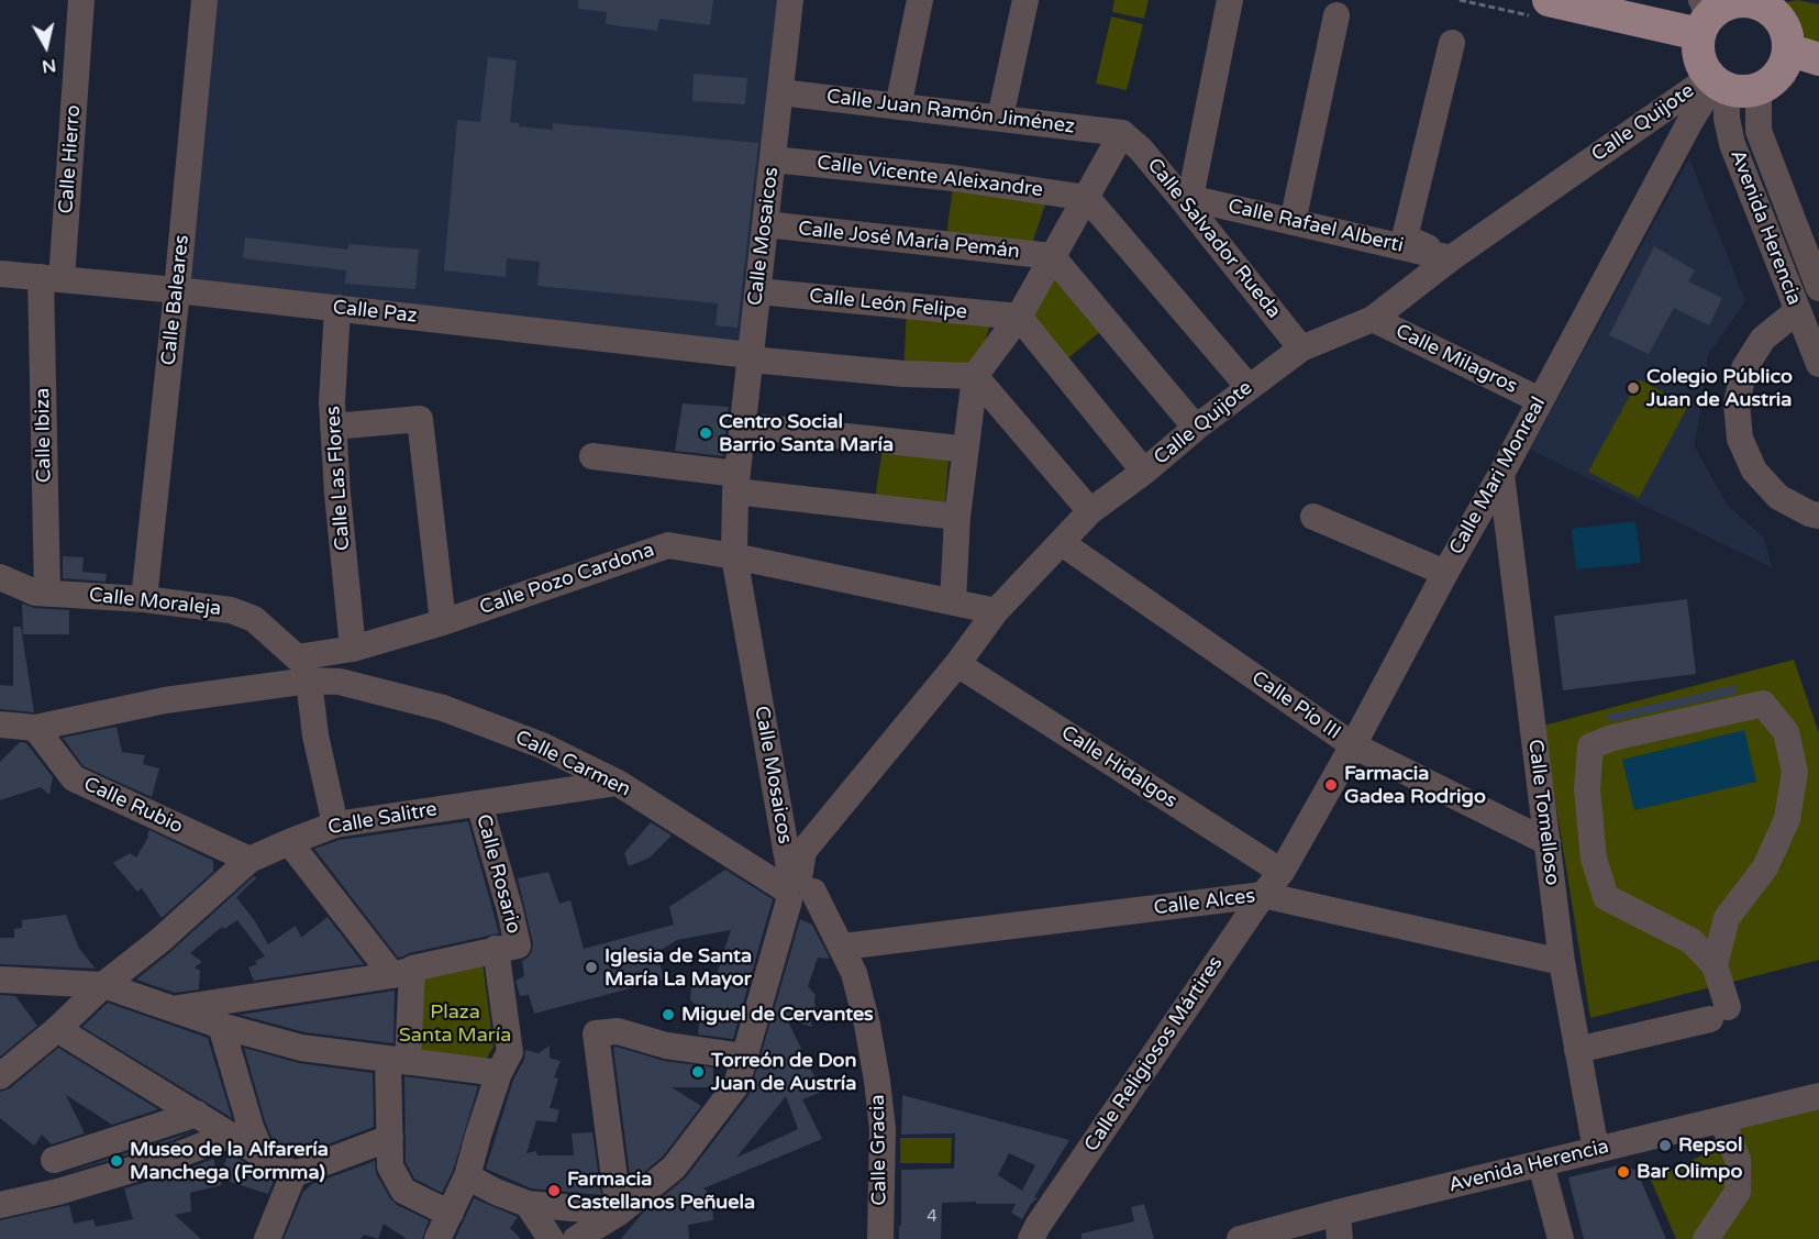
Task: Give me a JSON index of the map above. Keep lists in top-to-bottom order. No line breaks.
{"streets":{"street":["Calle Juan Ramón Jiménez","Calle Quijote","Calle Hierro","Calle Vicente Aleixandre","Calle Rafael Alberti","Avenida Herencia","Calle Mosaicos","Calle Salvador Rueda","Calle José María Pemán","Calle Baleares","Calle León Felipe","Calle Paz","Calle Milagros","Calle Ibiza","Calle Mari Monreal","Calle Las Flores","Calle Pozo Cardona","Calle Moraleja","Calle Pío III","Calle Carmen","Calle Hidalgos","Calle Rubio","Calle Tomelloso","Calle Salitre","Calle Rosario","Calle Alces","Calle Religiosos Mártires","Calle Gracia"]},"crossings":[["Calle Juan Ramón Jiménez","Calle Mosaicos"],["Calle Juan Ramón Jiménez","Calle Salvador Rueda"],["Calle Quijote","Calle Rafael Alberti"],["Calle Quijote","Avenida Herencia"],["Calle Quijote","Calle Mosaicos"],["Calle Quijote","Calle Salvador Rueda"],["Calle Quijote","Calle Milagros"],["Calle Quijote","Calle Mari Monreal"],["Calle Quijote","Calle Pozo Cardona"],["Calle Quijote","Calle Pío III"],["Calle Quijote","Calle Carmen"],["Calle Quijote","Calle Hidalgos"],["Calle Quijote","Calle Gracia"],["Calle Hierro","Calle Paz"],["Calle Hierro","Calle Ibiza"],["Calle Vicente Aleixandre","Calle Mosaicos"],["Calle Rafael Alberti","Calle Salvador Rueda"],["Avenida Herencia","Calle Mari Monreal"],["Avenida Herencia","Calle Tomelloso"],["Calle Mosaicos","Calle José María Pemán"],["Calle Mosaicos","Calle León Felipe"],["Calle Mosaicos","Calle Paz"],["Calle Mosaicos","Calle Pozo Cardona"],["Calle Mosaicos","Calle Carmen"],["Calle Mosaicos","Calle Gracia"],["Calle Baleares","Calle Paz"],["Calle Baleares","Calle Moraleja"],["Calle Paz","Calle Ibiza"],["Calle Paz","Calle Las Flores"],["Calle Milagros","Calle Mari Monreal"],["Calle Ibiza","Calle Moraleja"],["Calle Mari Monreal","Calle Pío III"],["Calle Mari Monreal","Calle Hidalgos"],["Calle Mari Monreal","Calle Tomelloso"],["Calle Mari Monreal","Calle Religiosos Mártires"],["Calle Las Flores","Calle Pozo Cardona"],["Calle Las Flores","Calle Carmen"],["Calle Pozo Cardona","Calle Moraleja"],["Calle Pozo Cardona","Calle Carmen"],["Calle Pozo Cardona","Calle Rubio"],["Calle Moraleja","Calle Carmen"],["Calle Pío III","Calle Tomelloso"],["Calle Carmen","Calle Salitre"],["Calle Carmen","Calle Gracia"],["Calle Hidalgos","Calle Religiosos Mártires"],["Calle Rubio","Calle Salitre"],["Calle Tomelloso","Calle Alces"],["Calle Salitre","Calle Rosario"],["Calle Alces","Calle Religiosos Mártires"],["Calle Alces","Calle Gracia"]],"parks":["Plaza Santa María"],"places":["Colegio Público Juan de Austria","Centro Social Barrio Santa María","Farmacia Gadea Rodrigo","Iglesia de Santa María La Mayor","Miguel de Cervantes","Torreón de Don Juan de Austría","Repsol","Museo de la Alfarería Manchega (Formma)","Bar Olimpo","Farmacia Castellanos Peñuela"],"house_numbers":["4"],"north":"bottom"}
